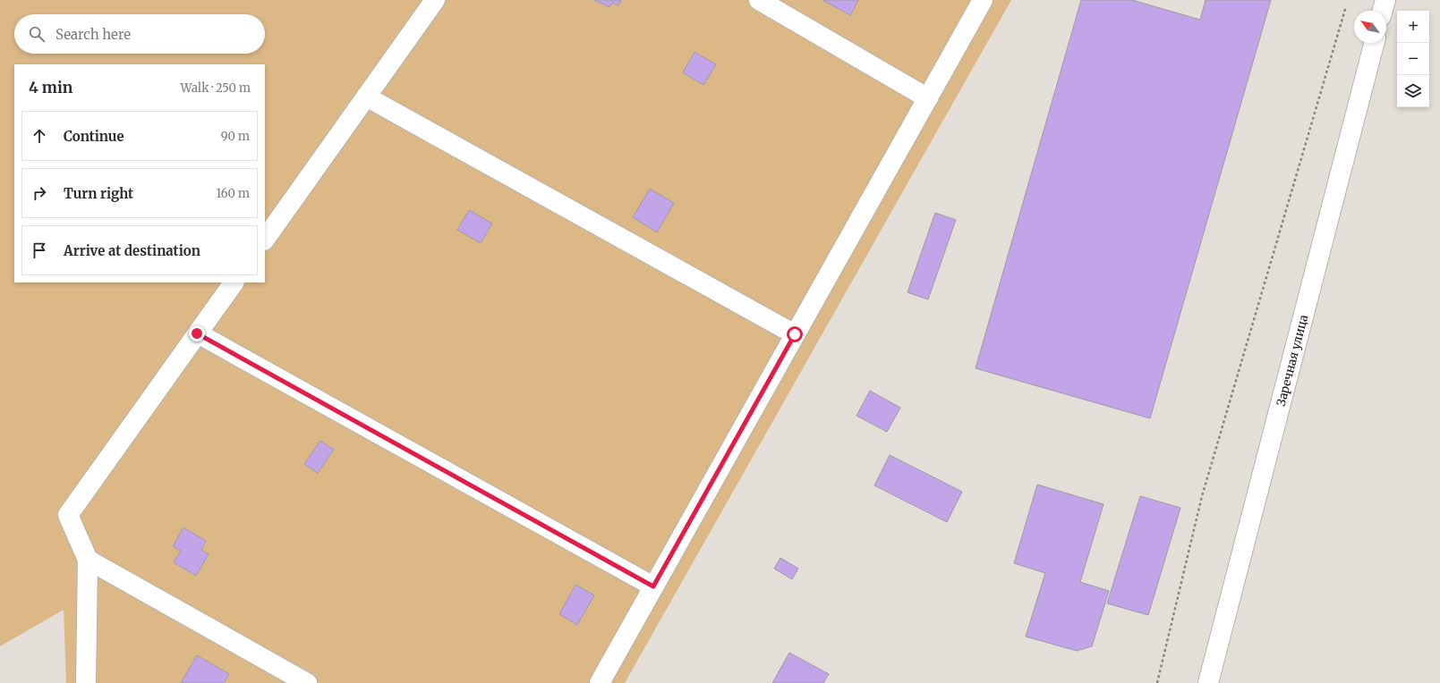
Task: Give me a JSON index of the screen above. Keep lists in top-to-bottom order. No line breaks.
{"streets":{"street":["Заречная улица"]},"north":"top left","page":{"map_buttons":["+","−"],"search":"Search here","heading":["4 min","Walk · 250 m"],"list":[["Continue","90 m"],["Turn right","160 m"],"Arrive at destination"]}}
